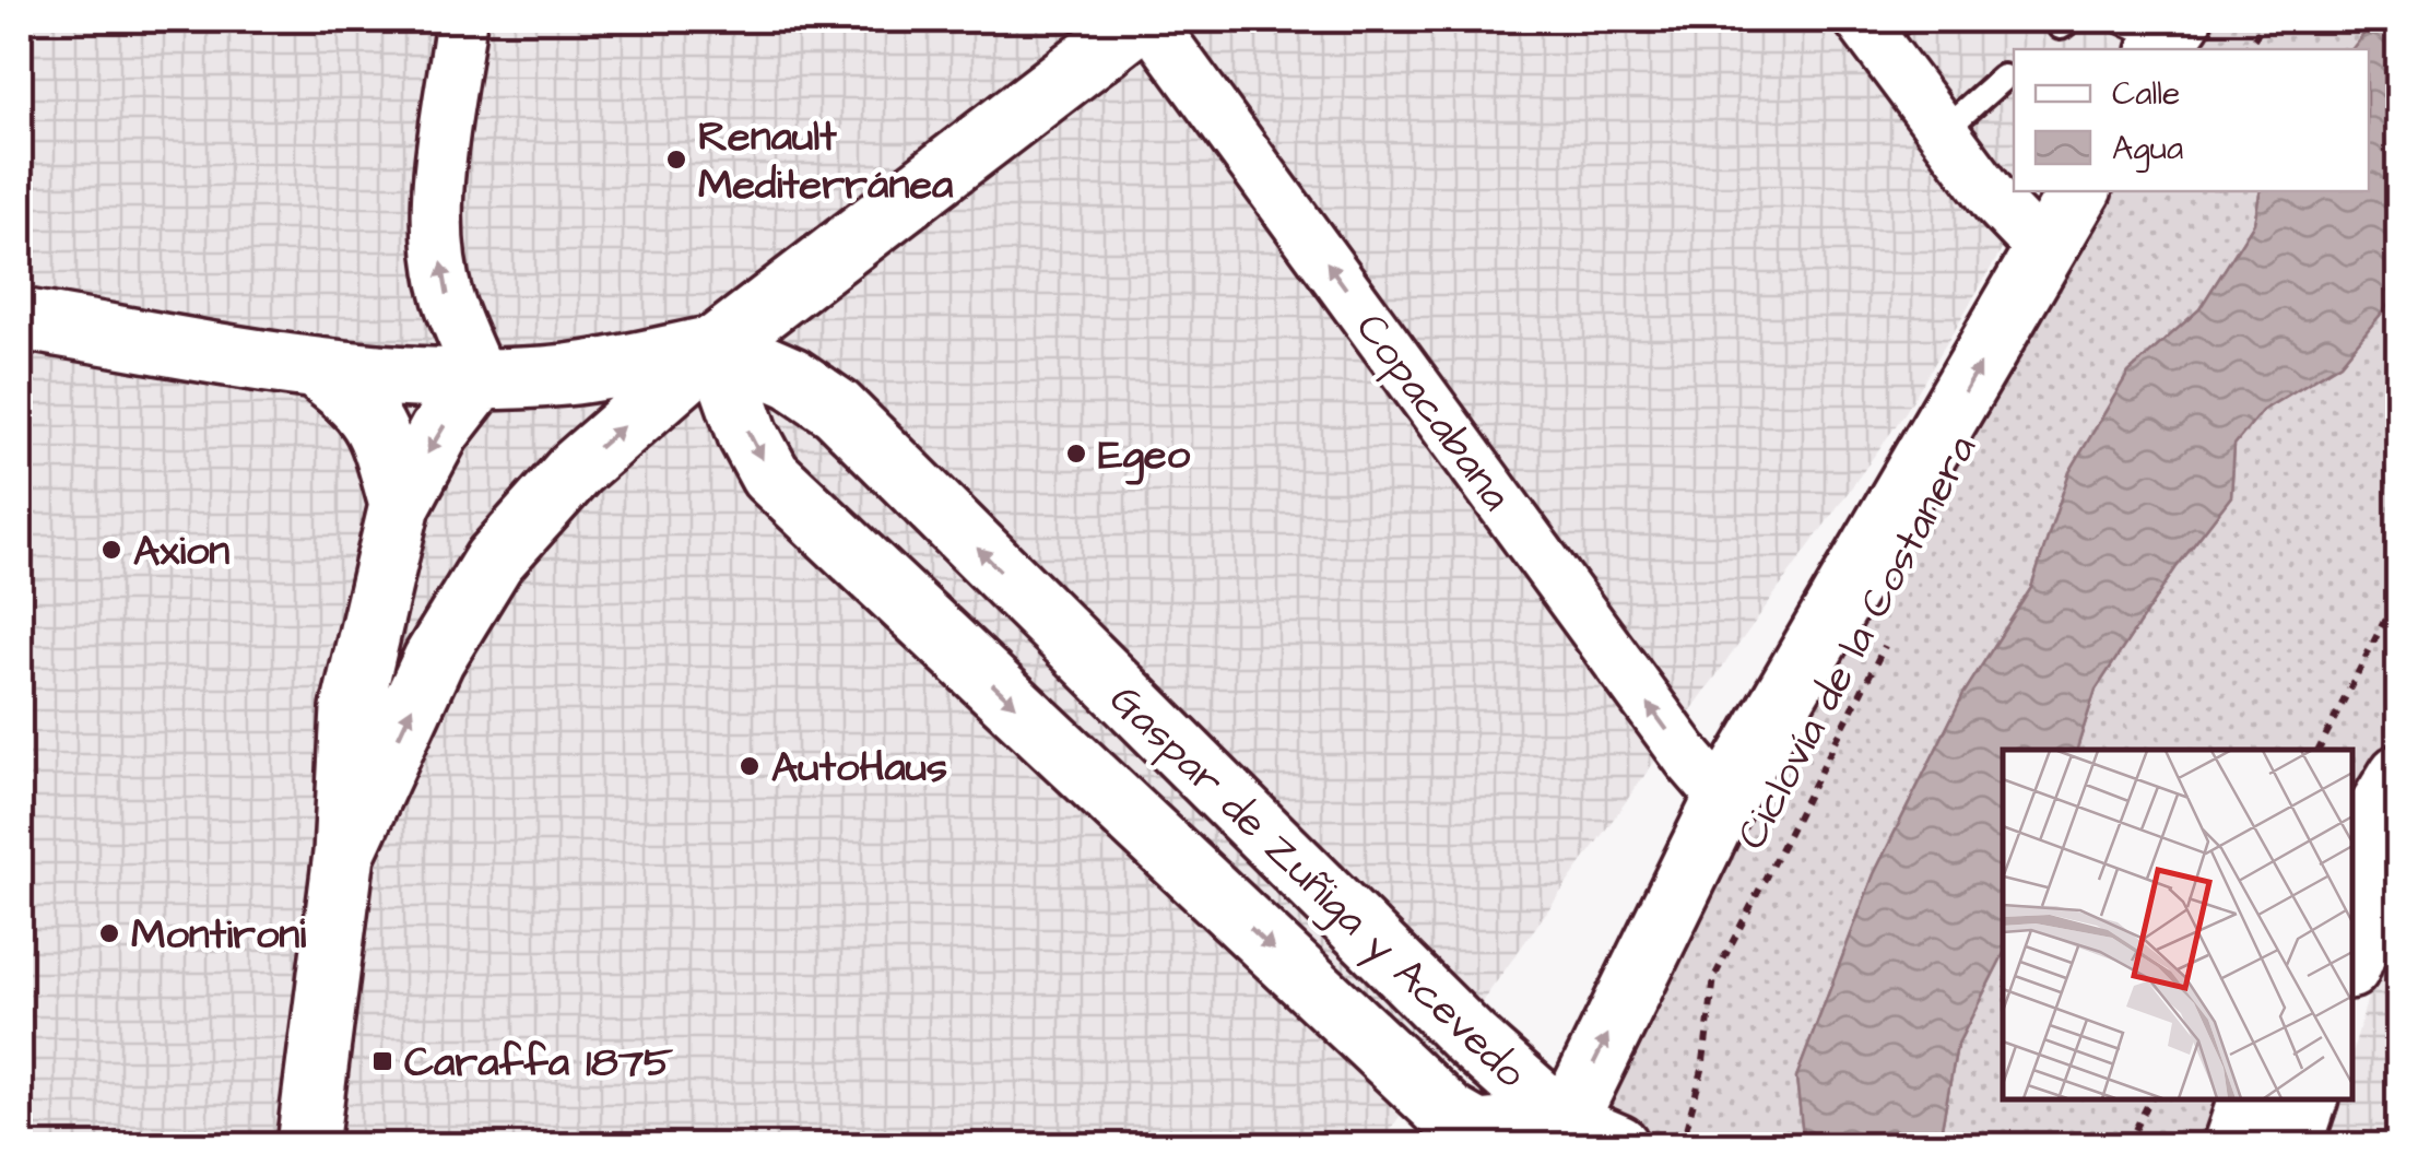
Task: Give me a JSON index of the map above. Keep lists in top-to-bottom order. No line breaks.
{"streets":{"main road":["Gaspar de Zuñiga y Acevedo"],"street":["Copacabana"],"path":["Ciclovía de la Costanera"]},"one_way":["Copacabana"],"places":{"other":["Renault Mediterránea","Egeo","Axion","AutoHaus","Montironi"],"transit":["Caraffa 1875"]},"legend":["Calle","Agua"]}
